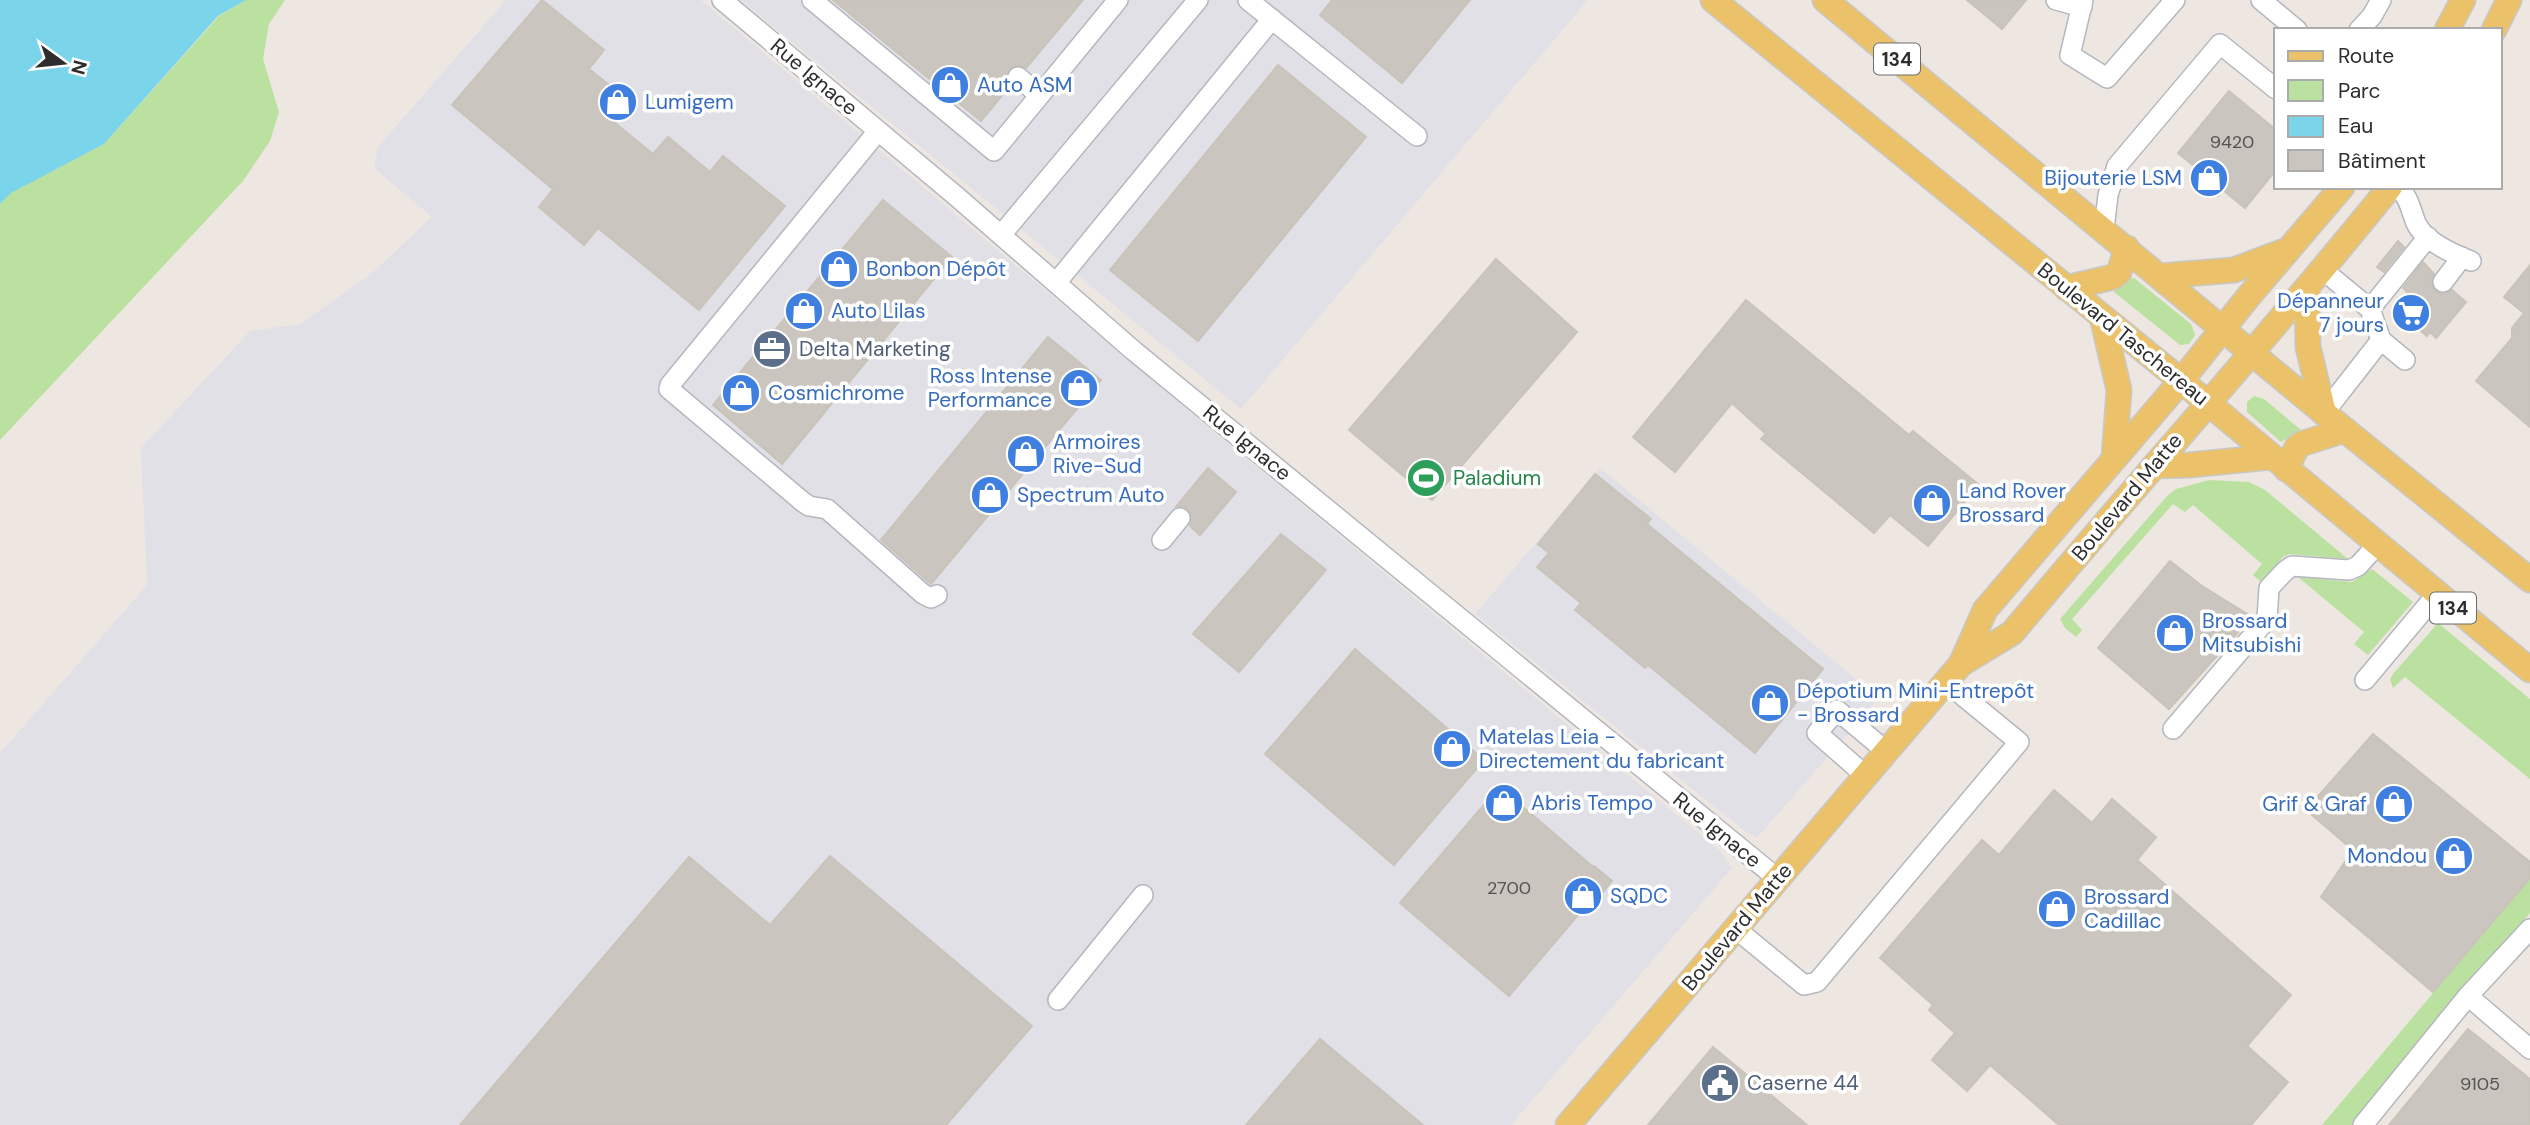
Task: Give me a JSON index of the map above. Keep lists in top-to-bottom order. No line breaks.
{"streets":{"main road":["134","Boulevard Taschereau","Boulevard Matte"],"street":["Rue Ignace"]},"crossings":[["134","Boulevard Matte"],["Rue Ignace","Boulevard Matte"],["Boulevard Taschereau","Boulevard Matte"]],"places":{"shop":["Auto ASM","Lumigem","Bijouterie LSM","Bonbon Dépôt","Auto Lilas","Ross Intense Performance","Cosmichrome","Armoires Rive-Sud","Spectrum Auto","Land Rover Brossard","Brossard Mitsubishi","Dépotium Mini-Entrepôt - Brossard","Matelas Leia - Directement du fabricant","Abris Tempo","Grif & Graf","Mondou","SQDC","Brossard Cadillac"],"supermarket":["Dépanneur 7 jours"],"office":["Delta Marketing"],"sports":["Paladium"],"public building":["Caserne 44"]},"house_numbers":["9420","2700","9105"],"legend":["Route","Parc","Eau","Bâtiment"],"north":"right"}
